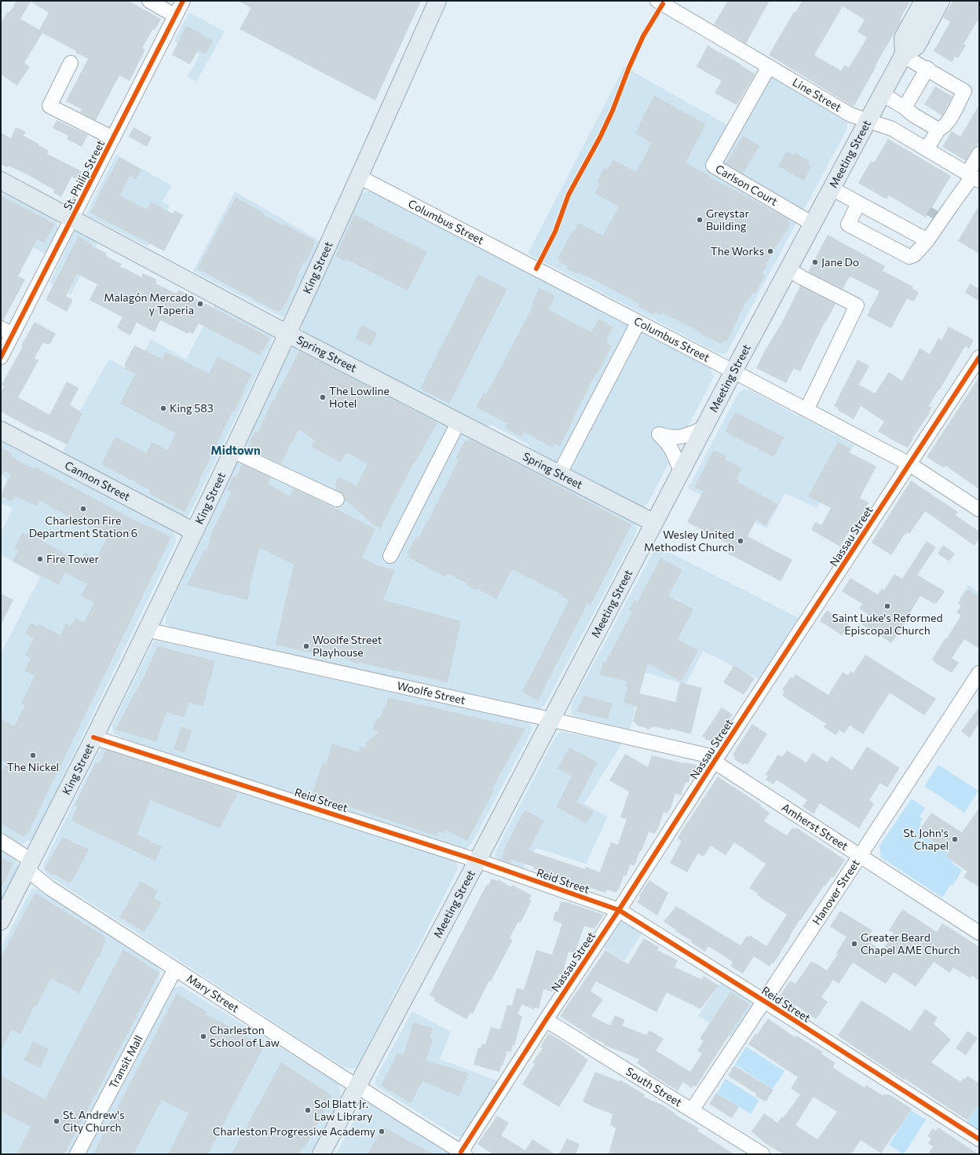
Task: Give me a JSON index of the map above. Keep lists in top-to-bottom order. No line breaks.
{"streets":{"main road":["Meeting Street","King Street","Spring Street","Cannon Street"],"street":["Line Street","St. Philip Street","Carlson Court","Columbus Street","Nassau Street","Woolfe Street","Reid Street","Amherst Street","Hanover Street","Mary Street","Transit Mall","South Street"]},"crossings":[["Line Street","Meeting Street"],["Line Street","Carlson Court"],["Meeting Street","Carlson Court"],["Meeting Street","Columbus Street"],["Meeting Street","Spring Street"],["Meeting Street","Woolfe Street"],["Meeting Street","Reid Street"],["Meeting Street","Mary Street"],["St. Philip Street","Spring Street"],["Columbus Street","King Street"],["Columbus Street","Nassau Street"],["King Street","Spring Street"],["King Street","Cannon Street"],["King Street","Woolfe Street"],["King Street","Reid Street"],["King Street","Mary Street"],["Nassau Street","Woolfe Street"],["Nassau Street","Reid Street"],["Nassau Street","Amherst Street"],["Nassau Street","Mary Street"],["Nassau Street","South Street"],["Woolfe Street","Amherst Street"],["Reid Street","Hanover Street"],["Amherst Street","Hanover Street"],["Hanover Street","South Street"],["Mary Street","Transit Mall"]],"districts":["Midtown"],"places":["Greystar Building","The Works","Jane Do","Malagón Mercado y Taperia","The Lowline Hotel","King 583","Charleston Fire Department Station 6","Wesley United Methodist Church","Fire Tower","Saint Luke's Reformed Episcopal Church","Woolfe Street Playhouse","The Nickel","St. John's Chapel","Greater Beard Chapel AME Church","Charleston School of Law","Sol Blatt Jr. Law Library","St. Andrew's City Church","Charleston Progressive Academy"]}
